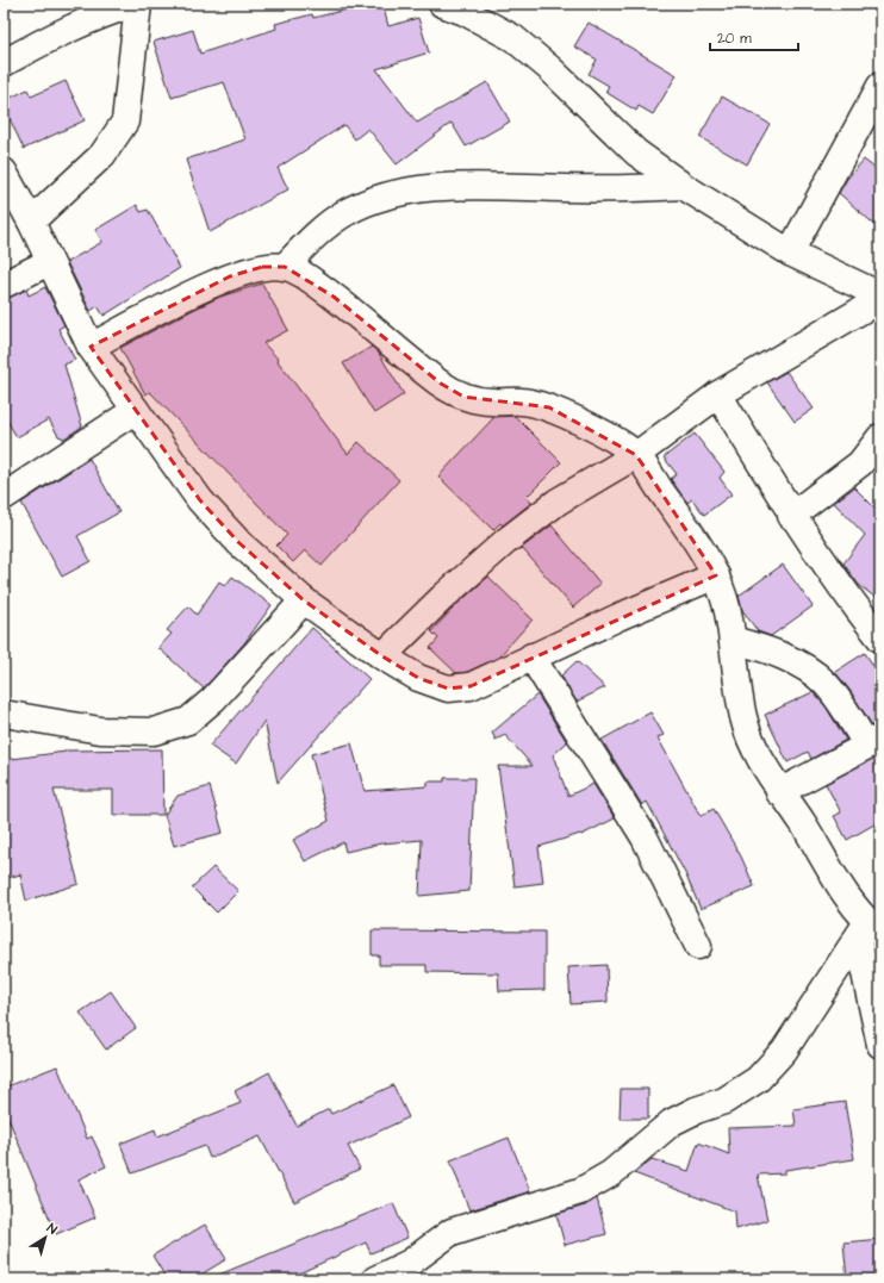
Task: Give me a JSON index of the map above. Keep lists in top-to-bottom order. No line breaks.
{"scale_bar":"20 m","north":"top right"}
